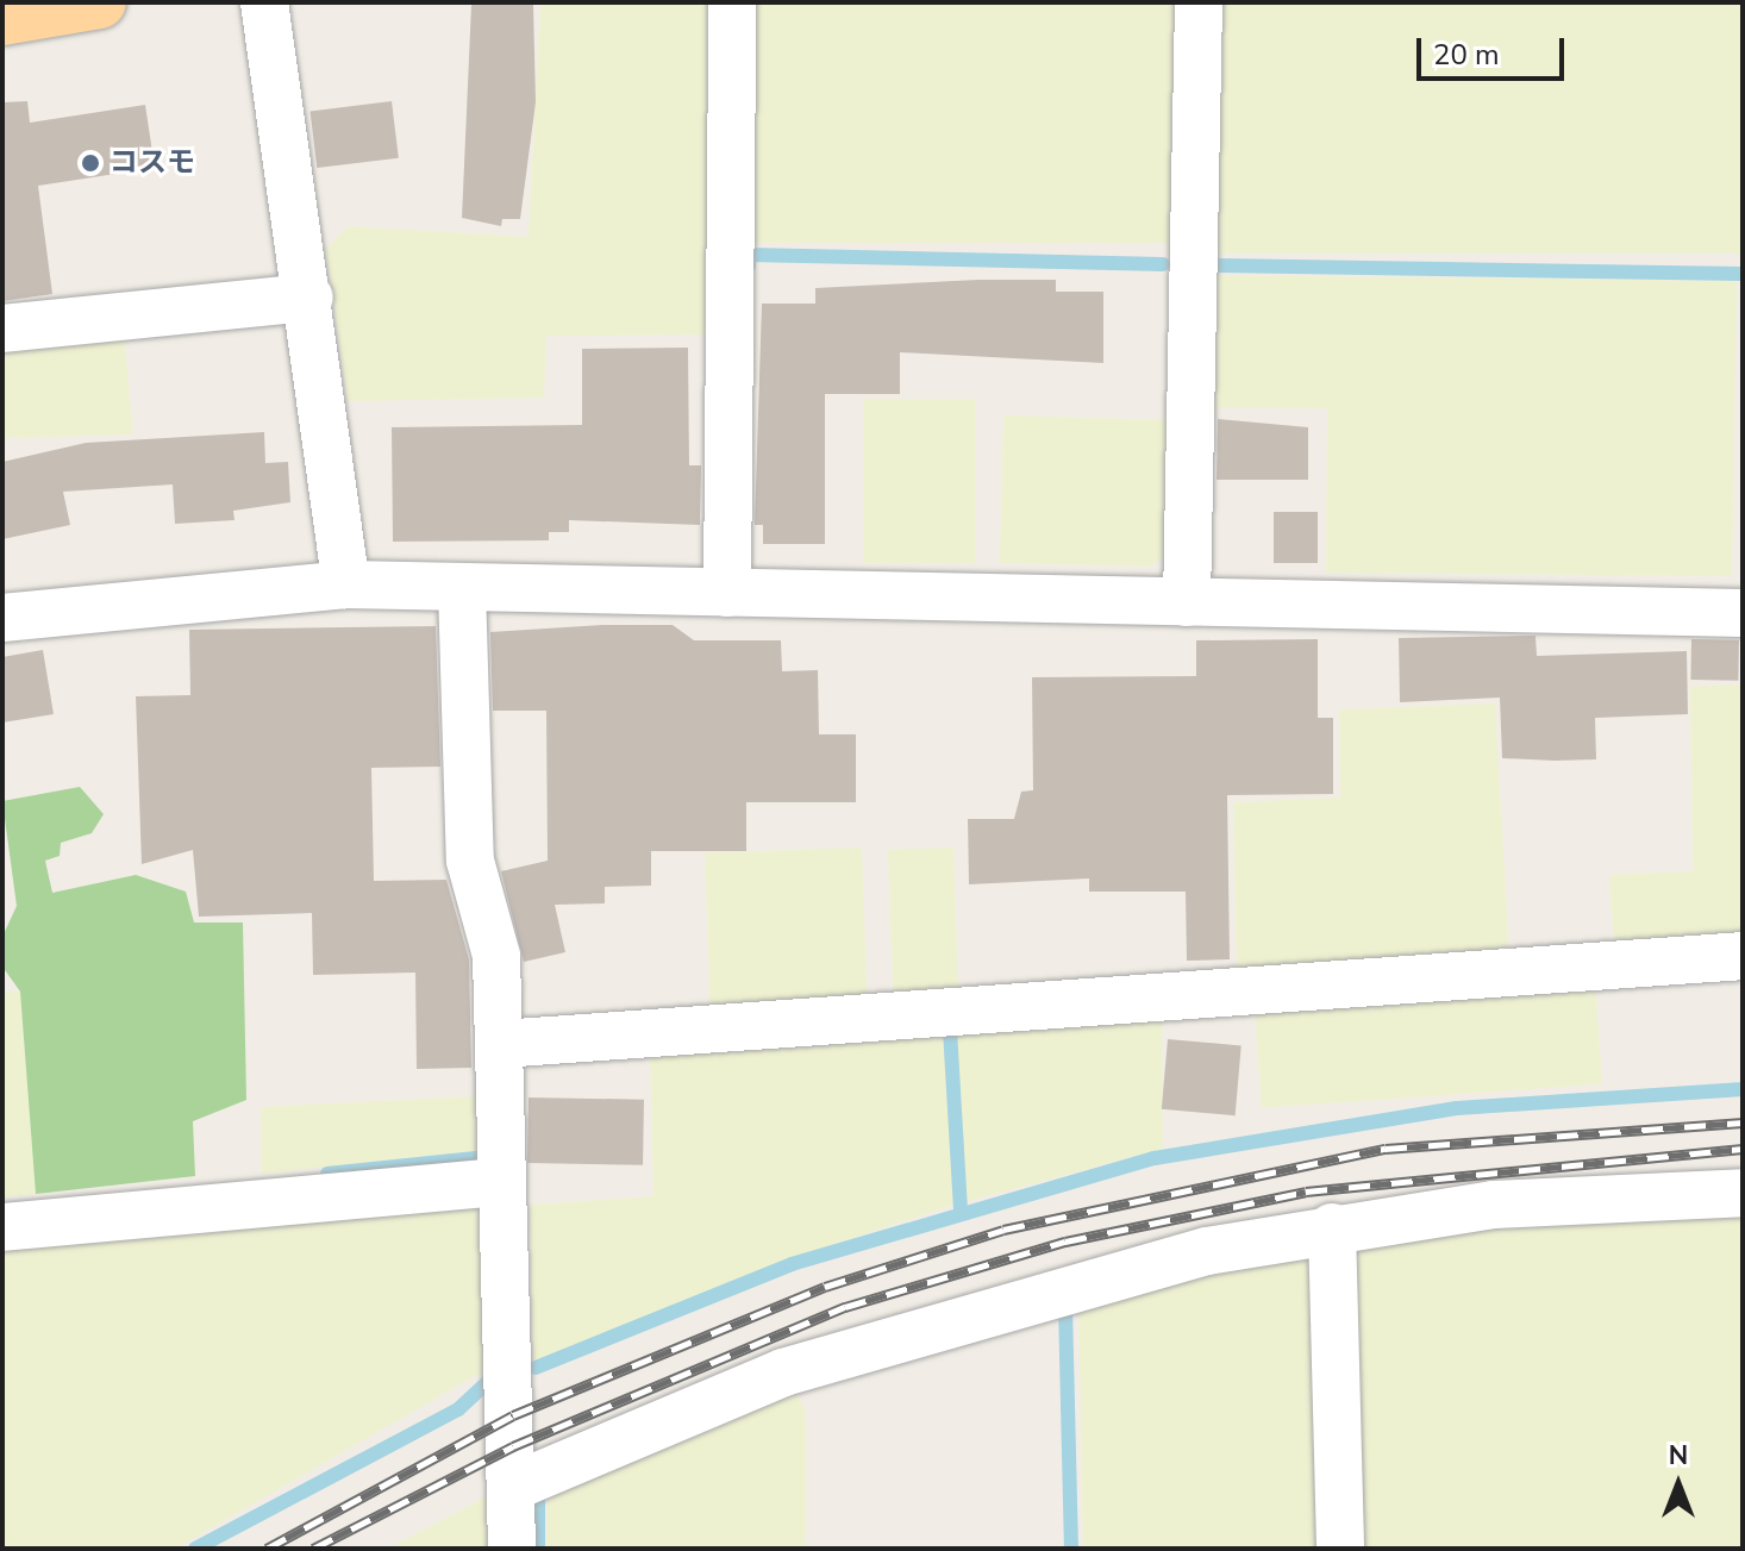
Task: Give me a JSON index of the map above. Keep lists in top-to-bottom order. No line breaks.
{"places":["コスモ"],"scale_bar":"20 m","north":"top"}
